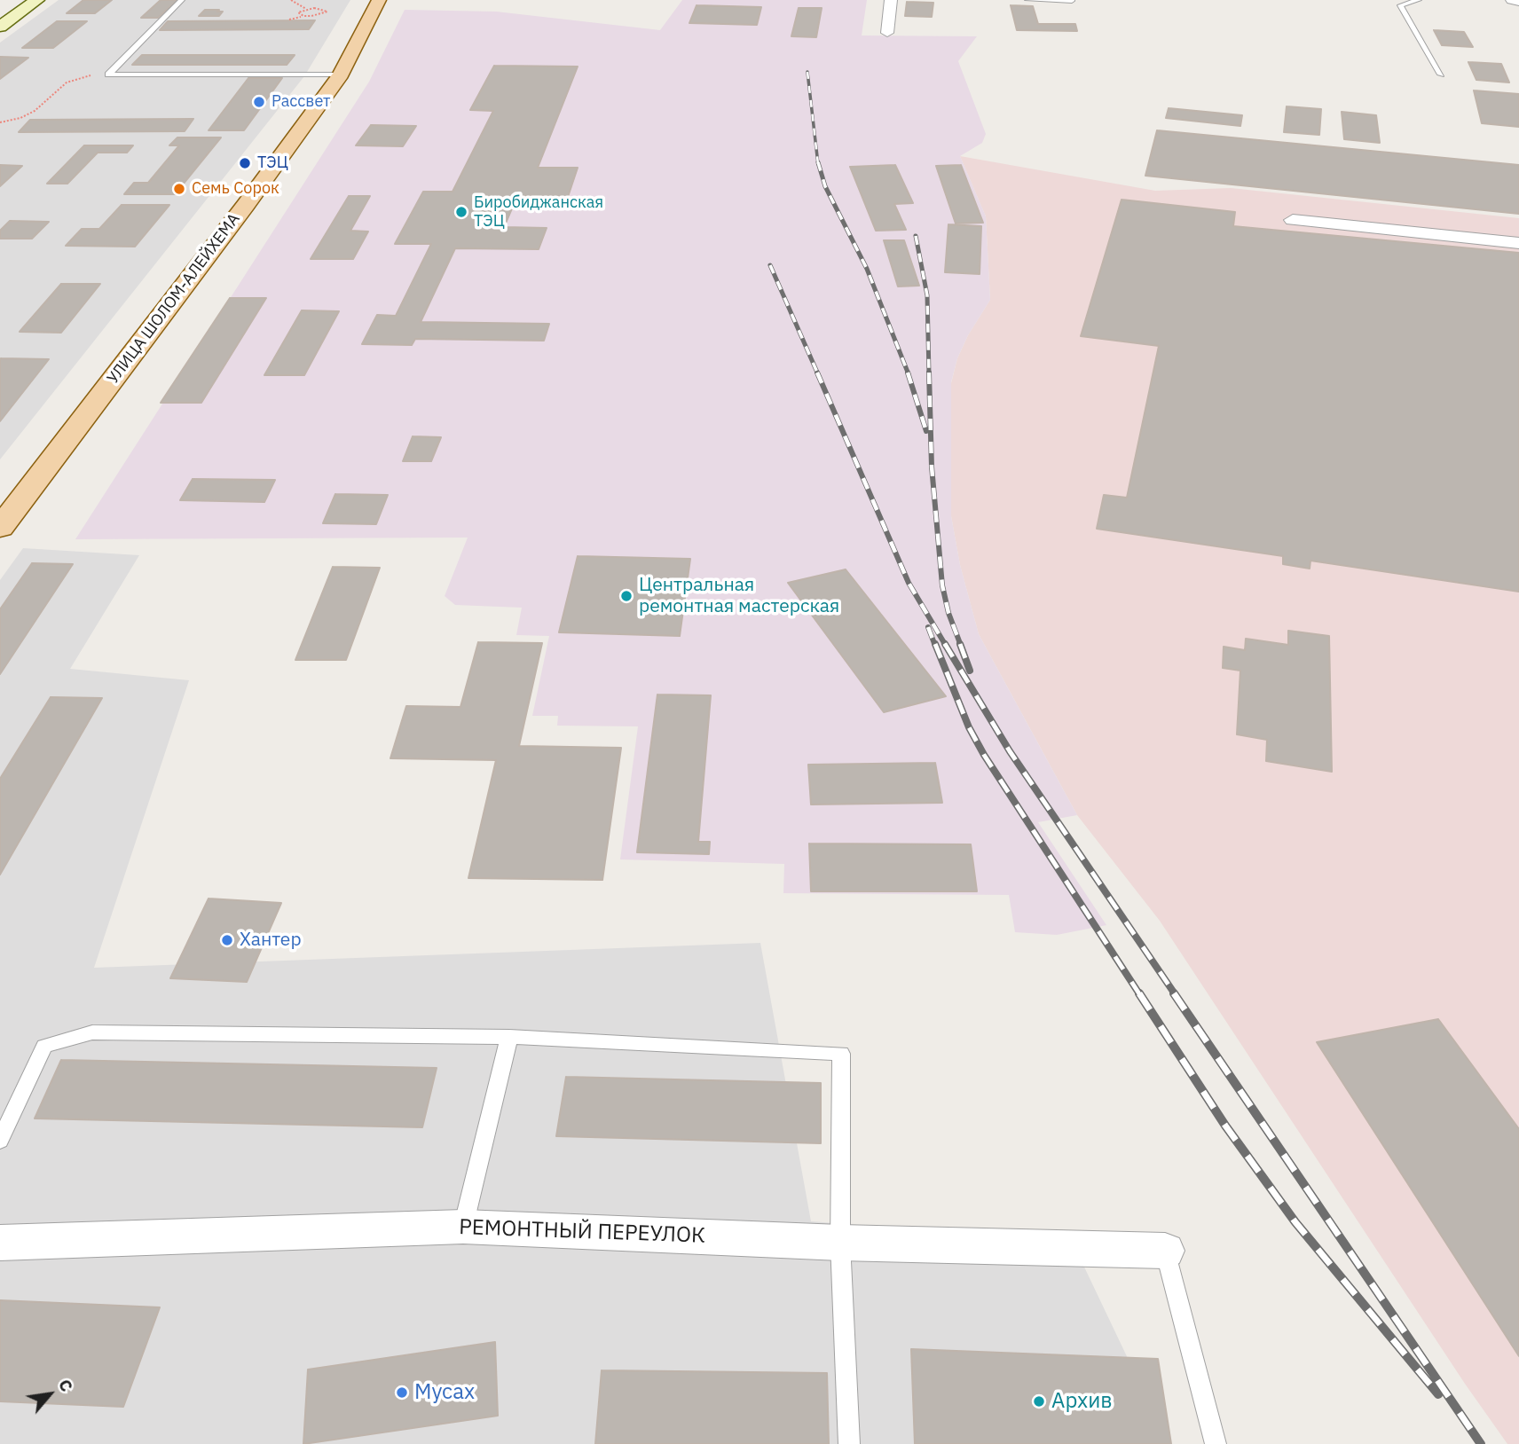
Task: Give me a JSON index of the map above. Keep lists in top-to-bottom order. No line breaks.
{"streets":{"main road":["УЛИЦА ШОЛОМ-АЛЕЙХЕМА"],"street":["РЕМОНТНЫЙ ПЕРЕУЛОК"]},"places":["Рассвет","ТЭЦ","Семь Сорок","Биробиджанская ТЭЦ","Центральная ремонтная мастерская","Хантер","Мусах","Архив"],"north":"top right"}
